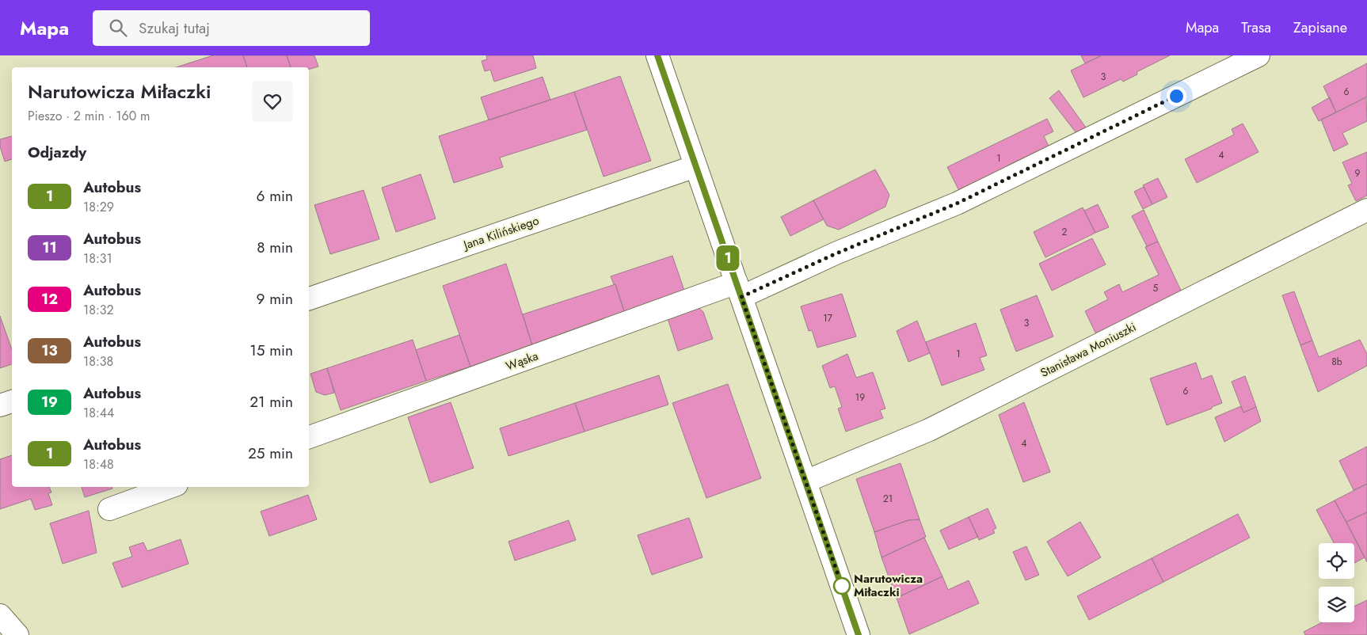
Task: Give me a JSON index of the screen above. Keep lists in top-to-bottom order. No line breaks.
{"streets":{"street":["Jana Kilińskiego","Stanisława Moniuszki","Wąska"]},"places":["Narutowicza Miłaczki"],"lines":["bus line 1"],"house_numbers":["3","6","4","1","9","2","5","17","3","1","8b","6","19","4","21"],"page":{"header":"Mapa","search":"Szukaj tutaj","nav":["Mapa","Trasa","Zapisane"],"on_map":"1","heading":[["Narutowicza Miłaczki","Pieszo · 2 min · 160 m"],"Odjazdy"],"list":[{"mark":"1","name":"Autobus","note":"18:29","value":"6 min"},{"mark":"11","name":"Autobus","note":"18:31","value":"8 min"},{"mark":"12","name":"Autobus","note":"18:32","value":"9 min"},{"mark":"13","name":"Autobus","note":"18:38","value":"15 min"},{"mark":"19","name":"Autobus","note":"18:44","value":"21 min"},{"mark":"1","name":"Autobus","note":"18:48","value":"25 min"}]}}
